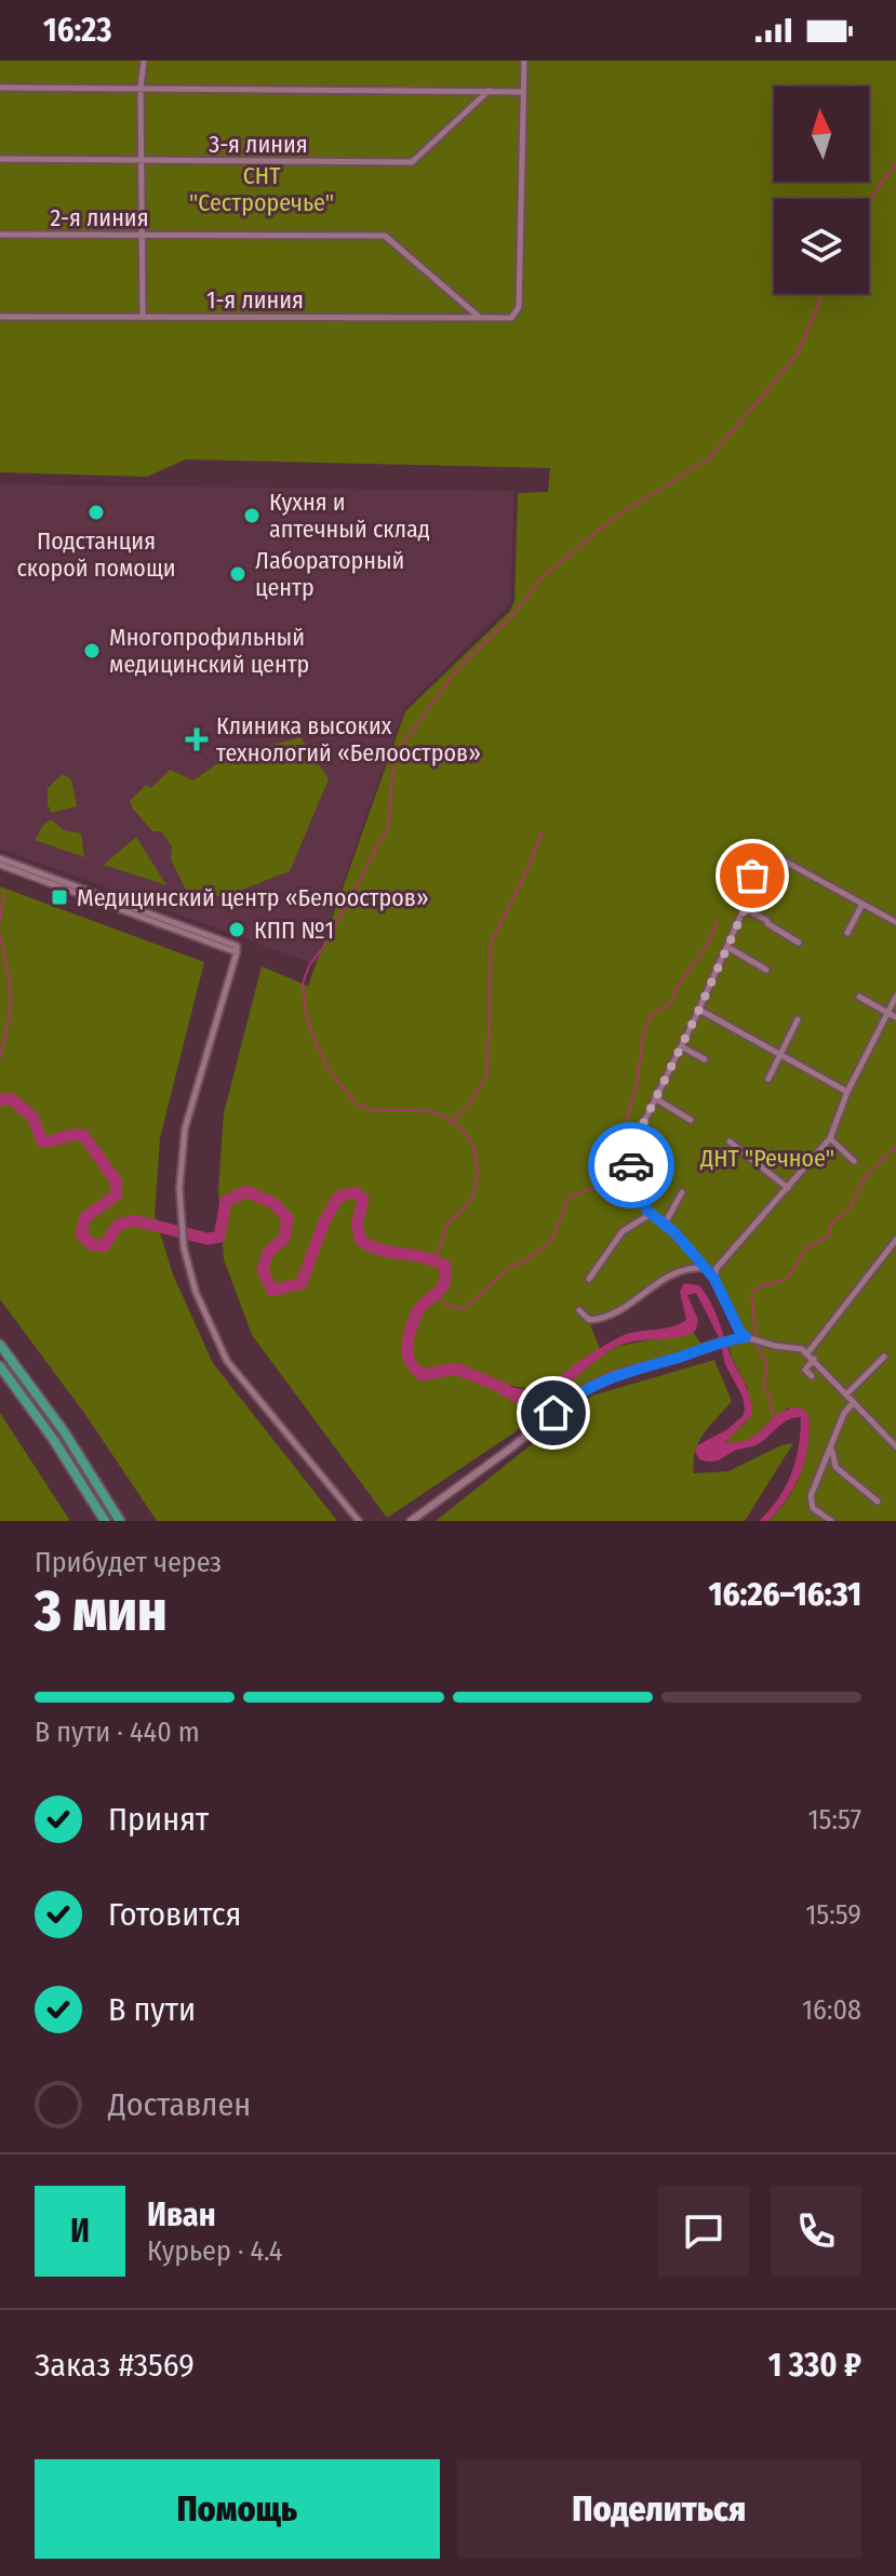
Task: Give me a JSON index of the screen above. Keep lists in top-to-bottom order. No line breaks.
{"streets":{"street":["3-я линия","2-я линия","1-я линия"]},"crossings":[["2-я линия","1-я линия"]],"parks":["СНТ \"Сестроречье\"","ДНТ \"Речное\""],"places":{"other":["Подстанция скорой помощи","Кухня и аптечный склад","Лабораторный центр","Многопрофильный медицинский центр","КПП №1"],"health":["Клиника высоких технологий «Белоостров»"],"transit":["Медицинский центр «Белоостров»"]},"north":"top","page":{"status":"16:23","heading":["3 мин","Прибудет через","16:26–16:31"],"panel":["Иван","Курьер · 4.4","Заказ #3569","1 330 ₽"],"bar":"В пути · 440 m","list":[["Принят","15:57"],["Готовится","15:59"],["В пути","16:08"],"Доставлен"],"round":"И","buttons":["Помощь","Поделиться"]}}
